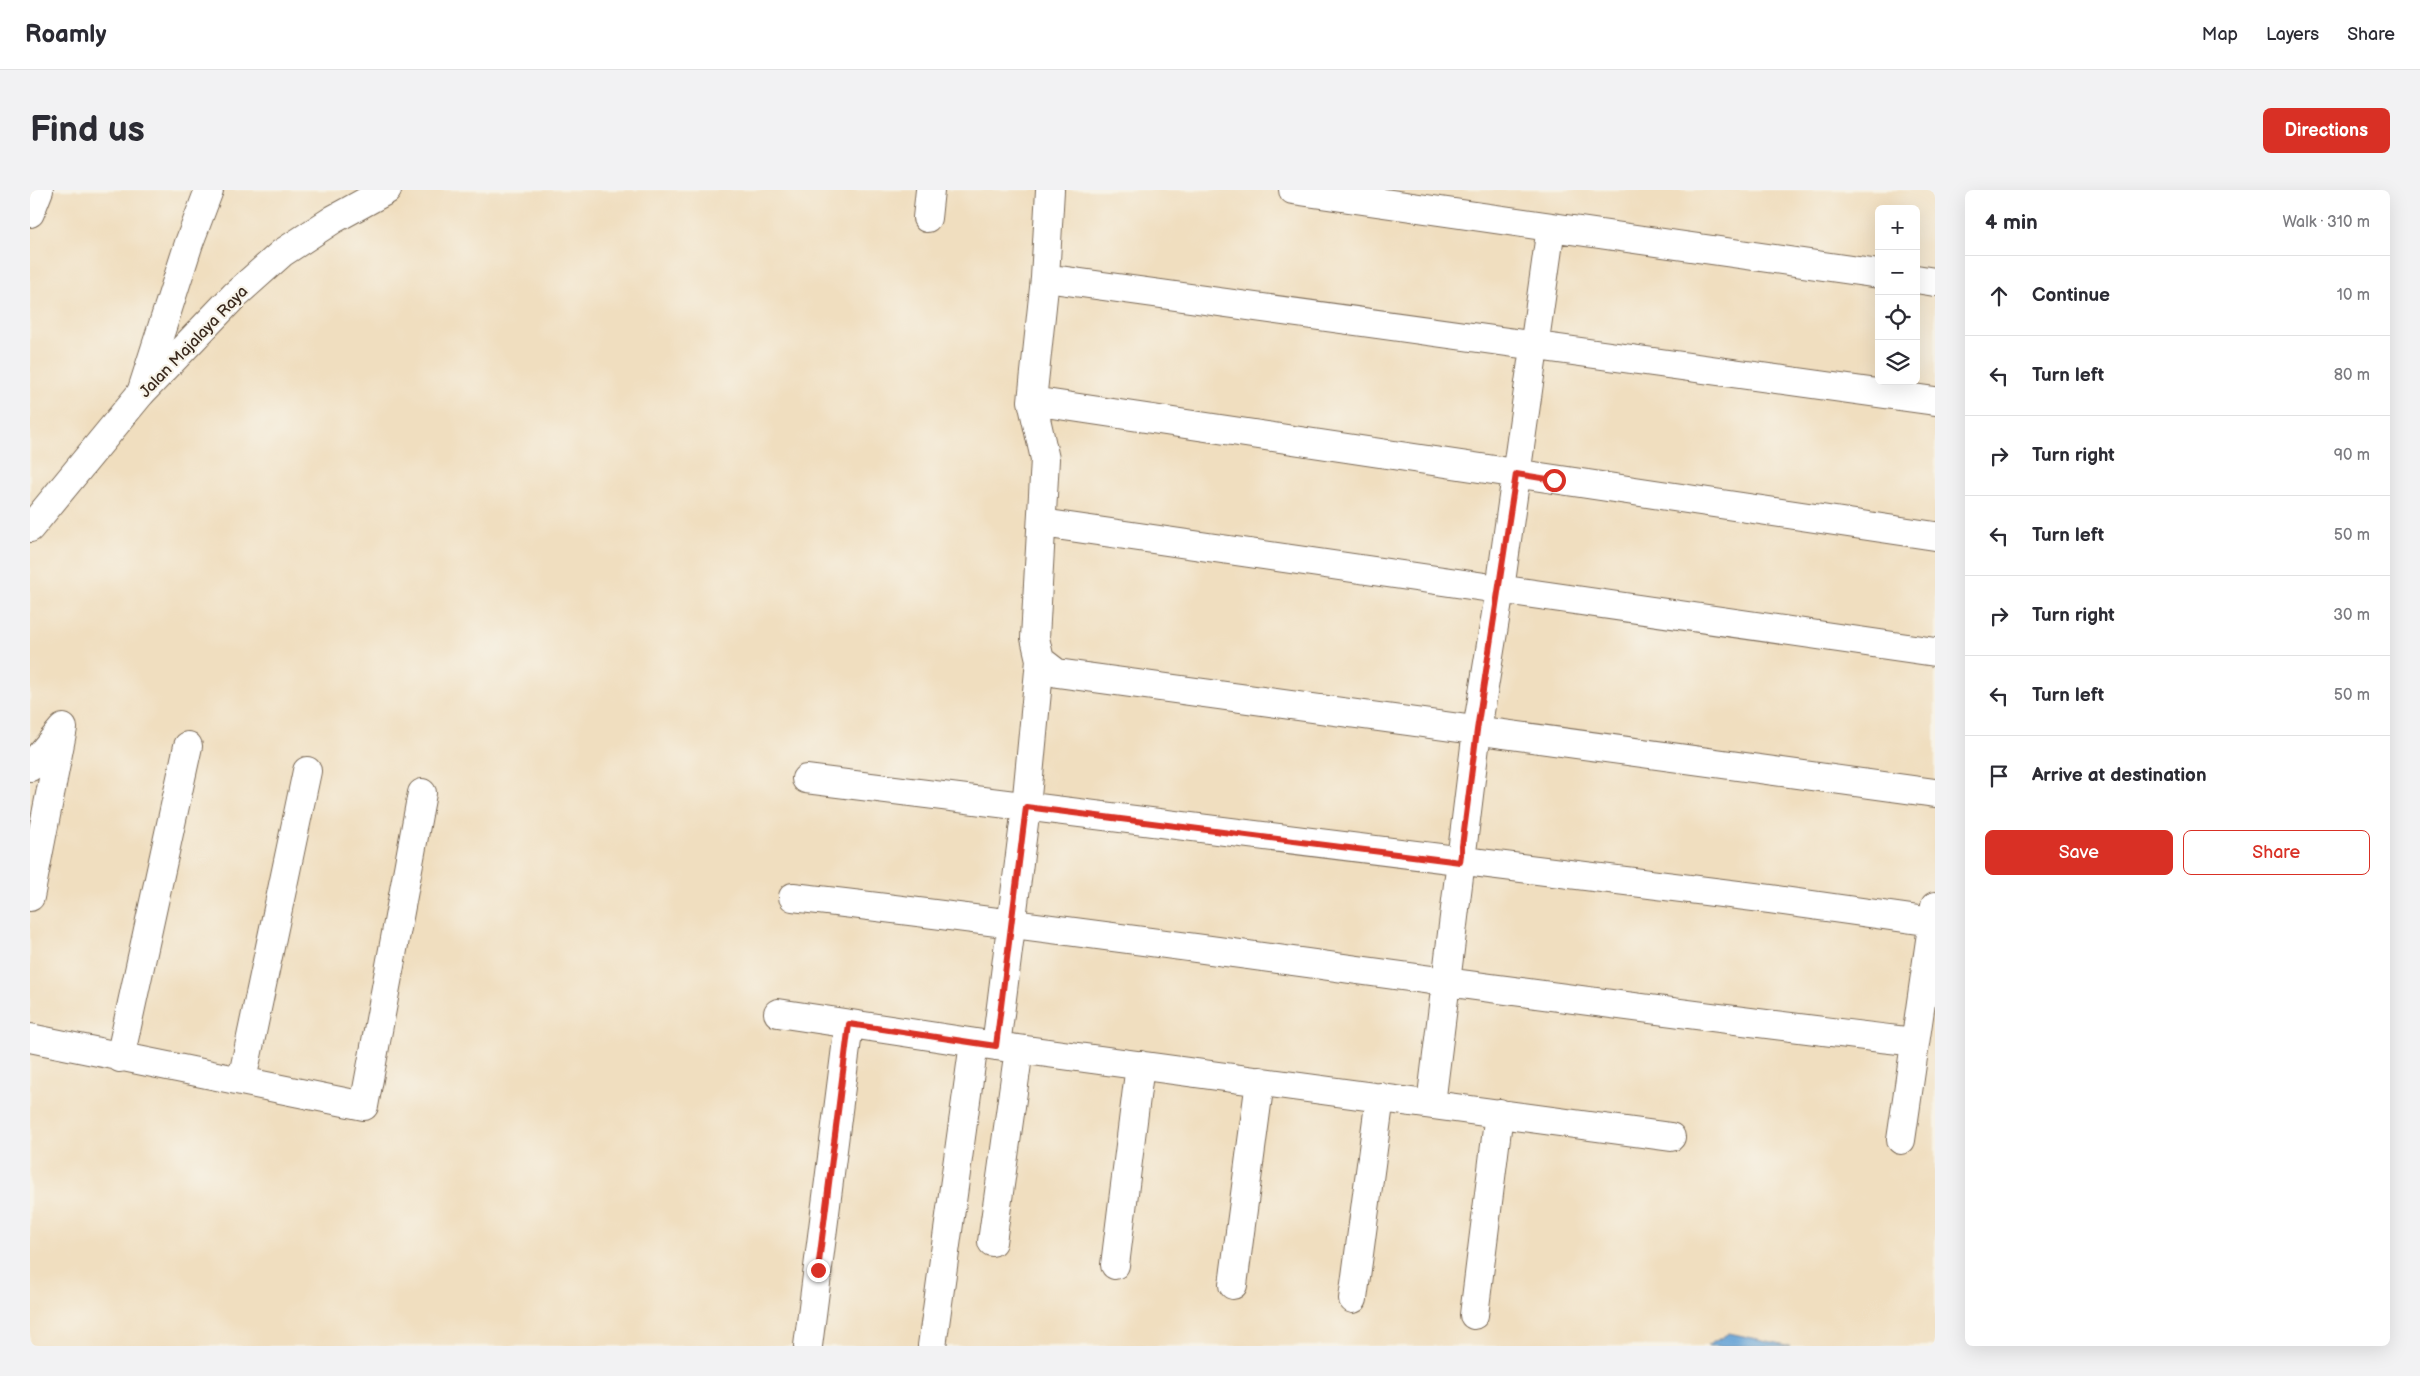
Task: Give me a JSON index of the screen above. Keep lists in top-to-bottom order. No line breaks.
{"streets":{"street":["Jalan Majalaya Raya"]},"page":{"header":"Roamly","nav":["Map","Layers","Share"],"buttons":["Directions",["Save","Share"]],"title":"Find us","heading":["4 min","Walk · 310 m"],"map_buttons":["+","−"],"list":[["Continue","10 m"],["Turn left","80 m"],["Turn right","90 m"],["Turn left","50 m"],["Turn right","30 m"],["Turn left","50 m"],"Arrive at destination"]}}
